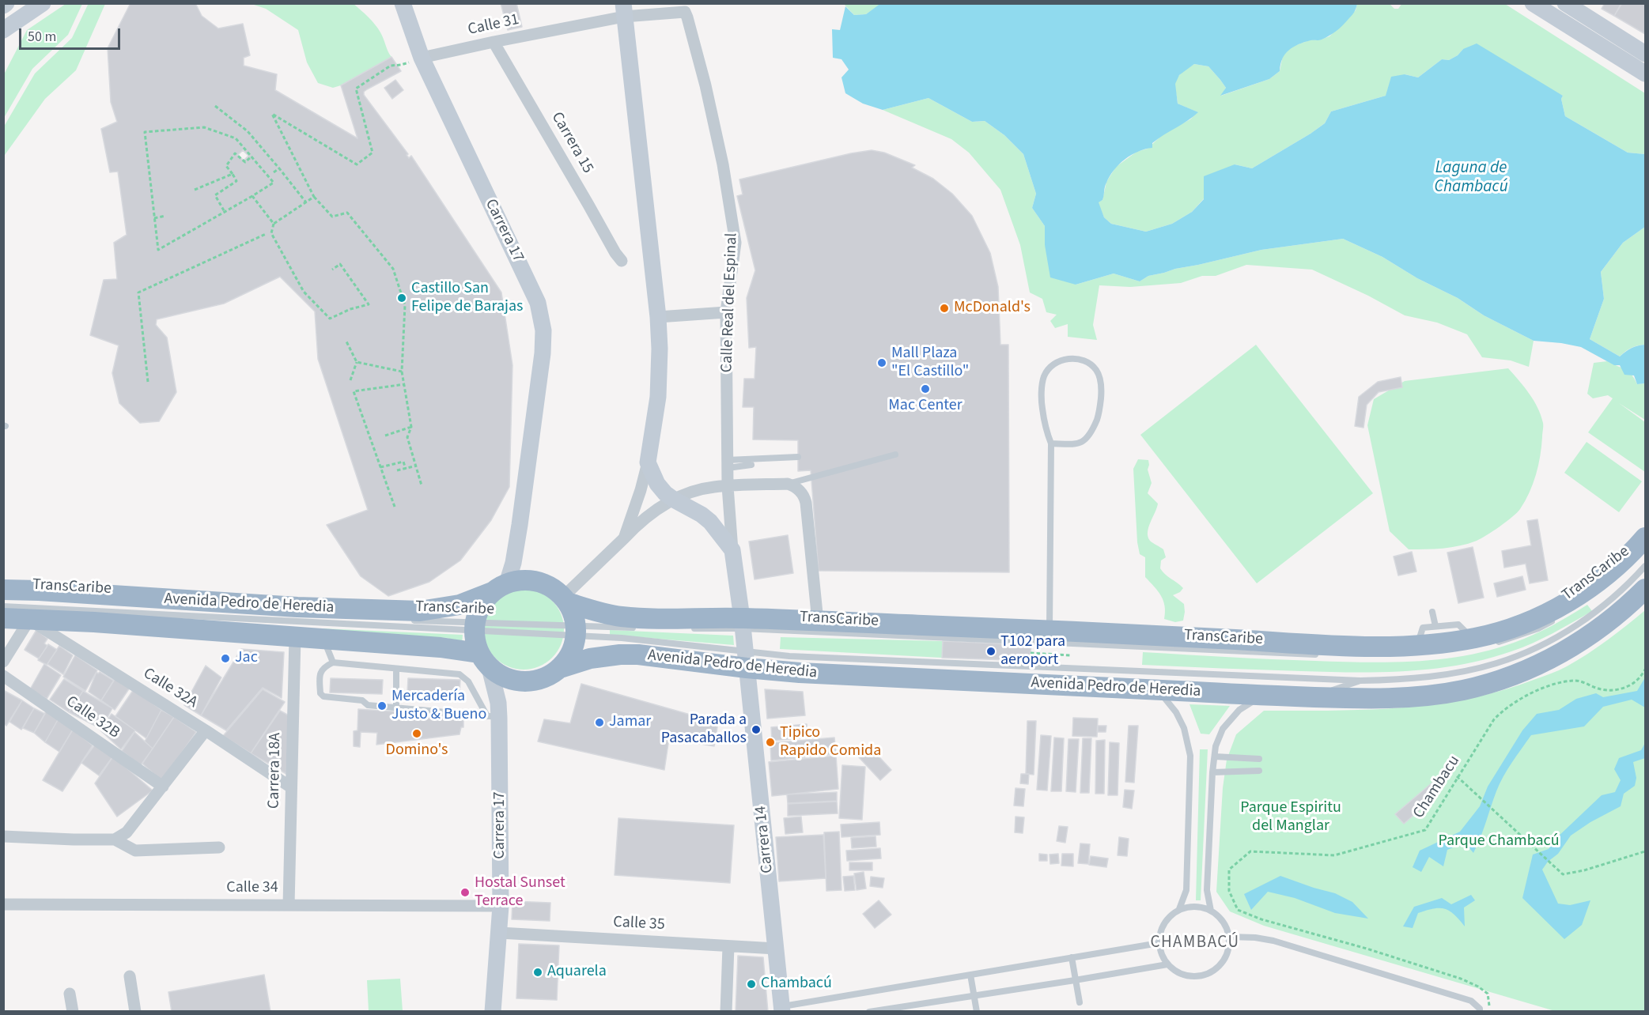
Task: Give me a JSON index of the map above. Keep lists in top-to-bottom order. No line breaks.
{"streets":{"highway":["Avenida Pedro de Heredia"],"main road":["Carrera 17","Calle Real del Espinal","Carrera 14"],"street":["Calle 31","Carrera 15","Calle 32A","Calle 32B","Carrera 18A","Calle 34","Calle 35"],"lane":["TransCaribe"],"path":["Chambacu"]},"crossings":[["Calle 31","Carrera 15"],["Calle 31","Carrera 17"],["Calle 31","Calle Real del Espinal"],["Carrera 17","TransCaribe"],["Carrera 17","Avenida Pedro de Heredia"],["Carrera 17","Calle 34"],["Carrera 17","Calle 35"],["Calle Real del Espinal","TransCaribe"],["Calle Real del Espinal","Avenida Pedro de Heredia"],["Calle Real del Espinal","Carrera 14"],["TransCaribe","Avenida Pedro de Heredia"],["TransCaribe","Carrera 14"],["Avenida Pedro de Heredia","Calle 32A"],["Avenida Pedro de Heredia","Carrera 18A"],["Avenida Pedro de Heredia","Carrera 14"],["Calle 32A","Carrera 18A"],["Carrera 18A","Calle 34"],["Carrera 14","Calle 35"]],"districts":["CHAMBACÚ"],"water":["Laguna de Chambacú"],"parks":["Parque Espiritu del Manglar","Parque Chambacú"],"places":["Castillo San Felipe de Barajas","McDonald's","Mall Plaza \"El Castillo\"","Mac Center","T102 para aeroport","Jac","Mercadería Justo & Bueno","Jamar","Parada a Pasacaballos","Domino's","Tipico Rapido Comida","Hostal Sunset Terrace","Aquarela","Chambacú"],"scale_bar":"50 m"}
